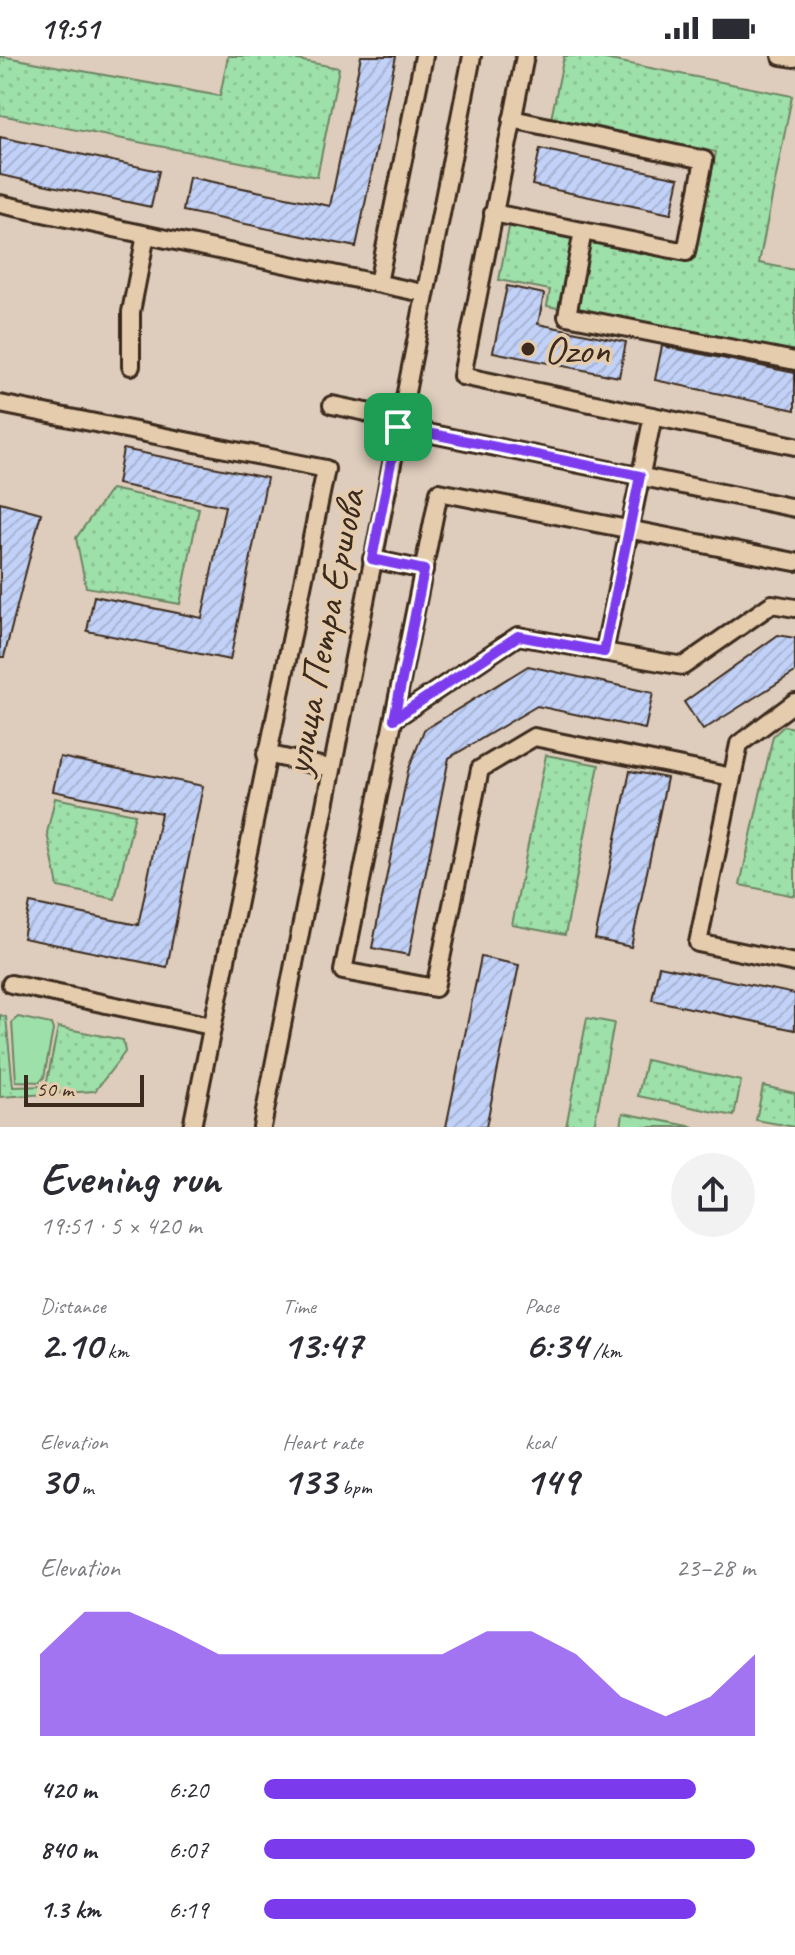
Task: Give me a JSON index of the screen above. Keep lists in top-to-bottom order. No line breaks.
{"streets":{"street":["улица Петра Ершова"]},"places":["Ozon"],"scale_bar":"50 m","page":{"status":"19:51","scale":"50 m","heading":["Evening run","19:51 · 5 × 420 m"],"stats":[["Distance","2.10 km"],["Time","13:47"],["Pace","6:34 /km"],["Elevation","30 m"],["Heart rate","133 bpm"],["kcal","149"]],"chart":["Elevation","23–28 m"],"list":[{"name":"420 m","note":"6:20"},{"name":"840 m","note":"6:07"},{"name":"1.3 km","note":"6:19"}]}}
